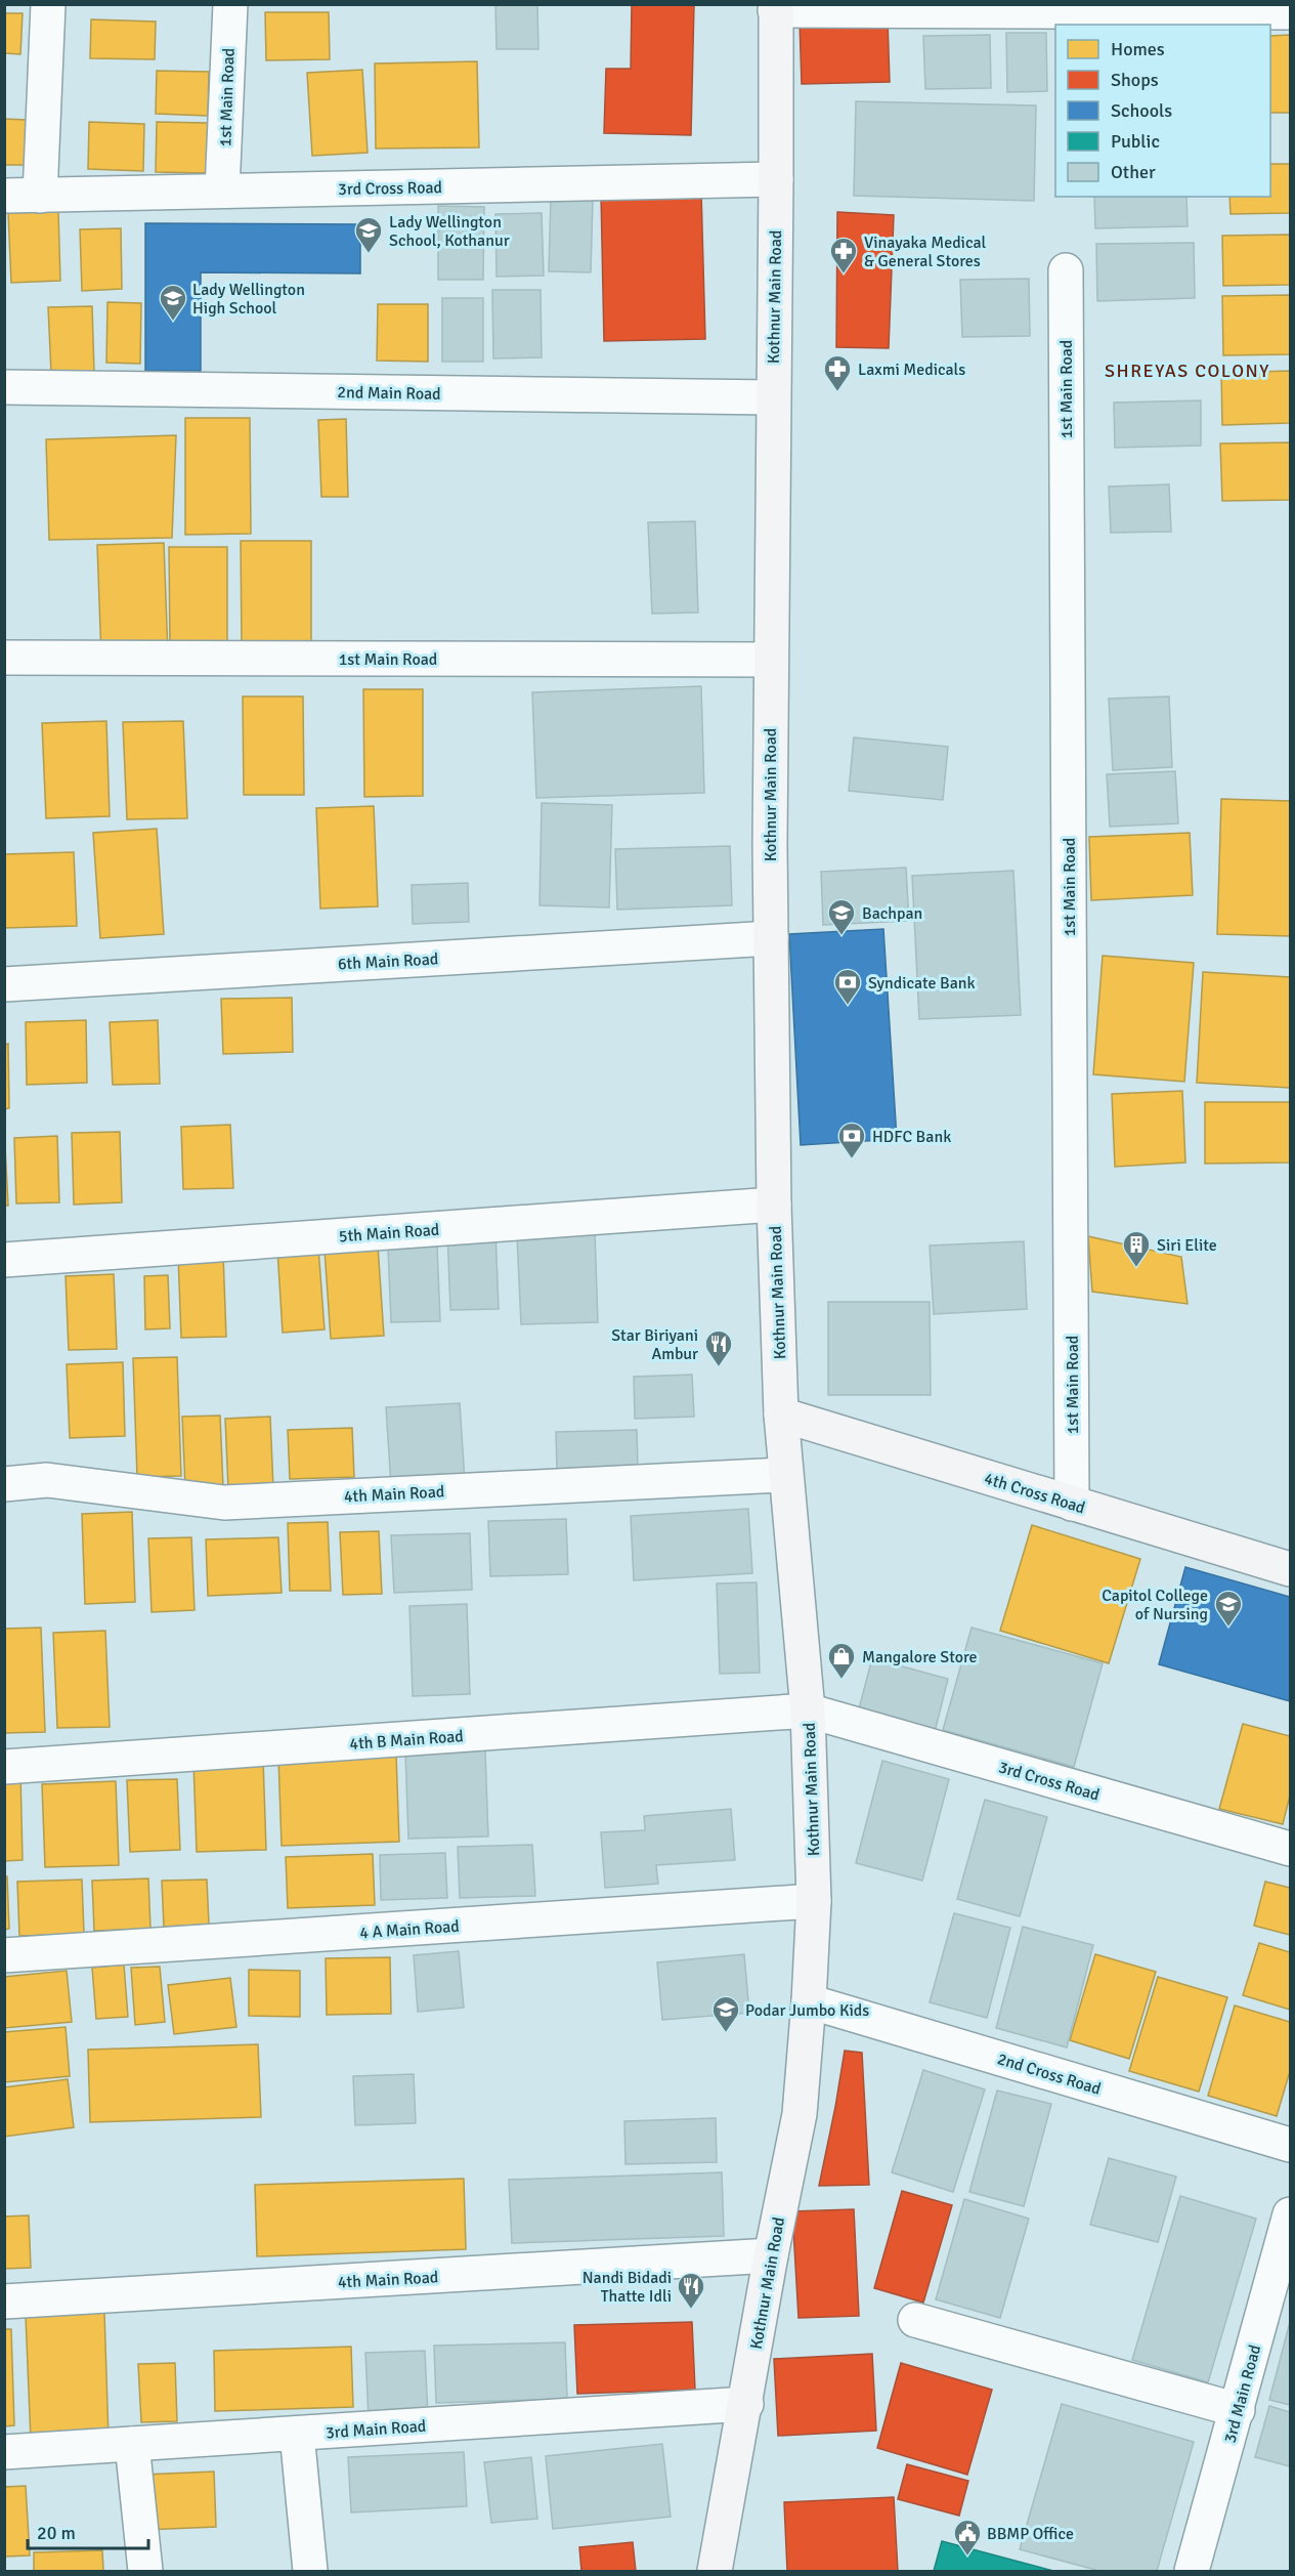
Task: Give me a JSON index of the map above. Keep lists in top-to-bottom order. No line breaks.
{"streets":{"main road":["Kothnur Main Road","4th Cross Road"],"street":["1st Main Road","3rd Cross Road","2nd Main Road","6th Main Road","5th Main Road","4th Main Road","4th B Main Road","4 A Main Road","2nd Cross Road","3rd Main Road"]},"crossings":[["1st Main Road","3rd Cross Road"],["1st Main Road","Kothnur Main Road"],["1st Main Road","4th Cross Road"],["3rd Cross Road","Kothnur Main Road"],["3rd Cross Road","4th B Main Road"],["Kothnur Main Road","2nd Main Road"],["Kothnur Main Road","6th Main Road"],["Kothnur Main Road","5th Main Road"],["Kothnur Main Road","4th Cross Road"],["Kothnur Main Road","4th Main Road"],["Kothnur Main Road","4th B Main Road"],["Kothnur Main Road","4 A Main Road"],["Kothnur Main Road","2nd Cross Road"],["Kothnur Main Road","3rd Main Road"]],"districts":["SHREYAS COLONY"],"places":{"school or university":["Lady Wellington School, Kothanur","Lady Wellington High School","Bachpan","Capitol College of Nursing","Podar Jumbo Kids"],"pharmacy":["Vinayaka Medical & General Stores","Laxmi Medicals"],"bank":["Syndicate Bank","HDFC Bank"],"building":["Siri Elite"],"restaurant":["Star Biriyani Ambur","Nandi Bidadi Thatte Idli"],"shop":["Mangalore Store"],"public building":["BBMP Office"]},"legend":["Homes","Shops","Schools","Public","Other"],"scale_bar":"20 m"}
